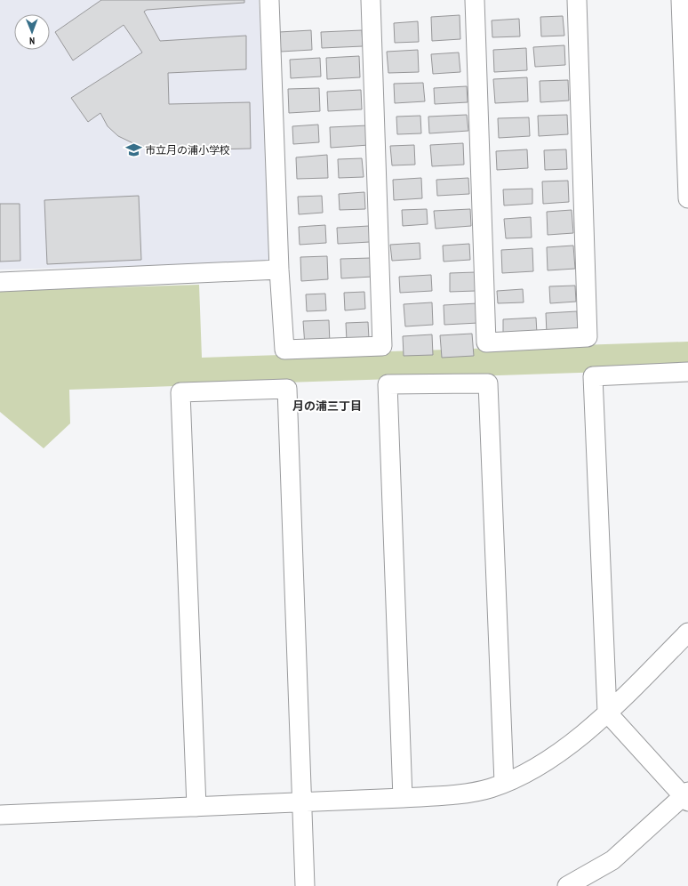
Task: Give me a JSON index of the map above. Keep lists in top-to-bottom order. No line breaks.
{"districts":["月の浦三丁目"],"places":{"school or university":["市立月の浦小学校"]},"north":"bottom"}
